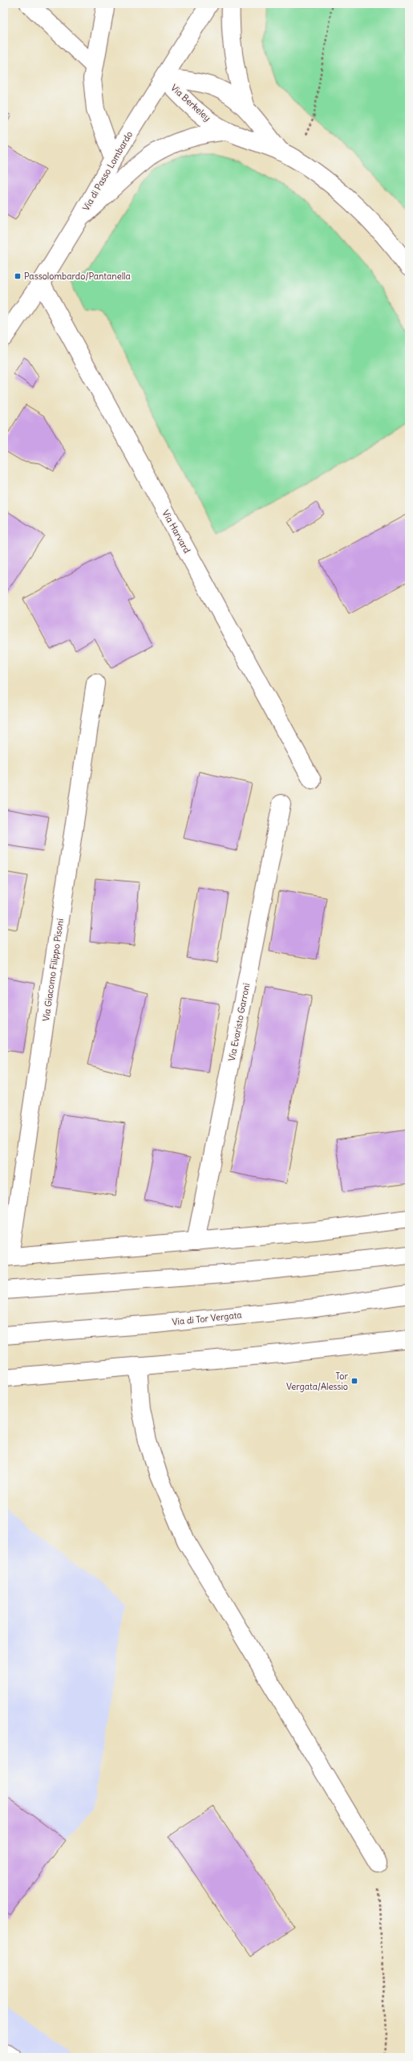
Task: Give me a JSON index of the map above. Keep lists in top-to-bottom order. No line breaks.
{"streets":{"street":["Via Berkeley","Via di Passo Lombardo","Via Harvard","Via Giacomo Filippo Pisoni","Via Evaristo Garroni","Via di Tor Vergata"]},"crossings":[["Via Berkeley","Via di Passo Lombardo"],["Via di Passo Lombardo","Via Harvard"]],"places":{"transit":["Passolombardo/Pantanella","Tor Vergata/Alessio"]}}
